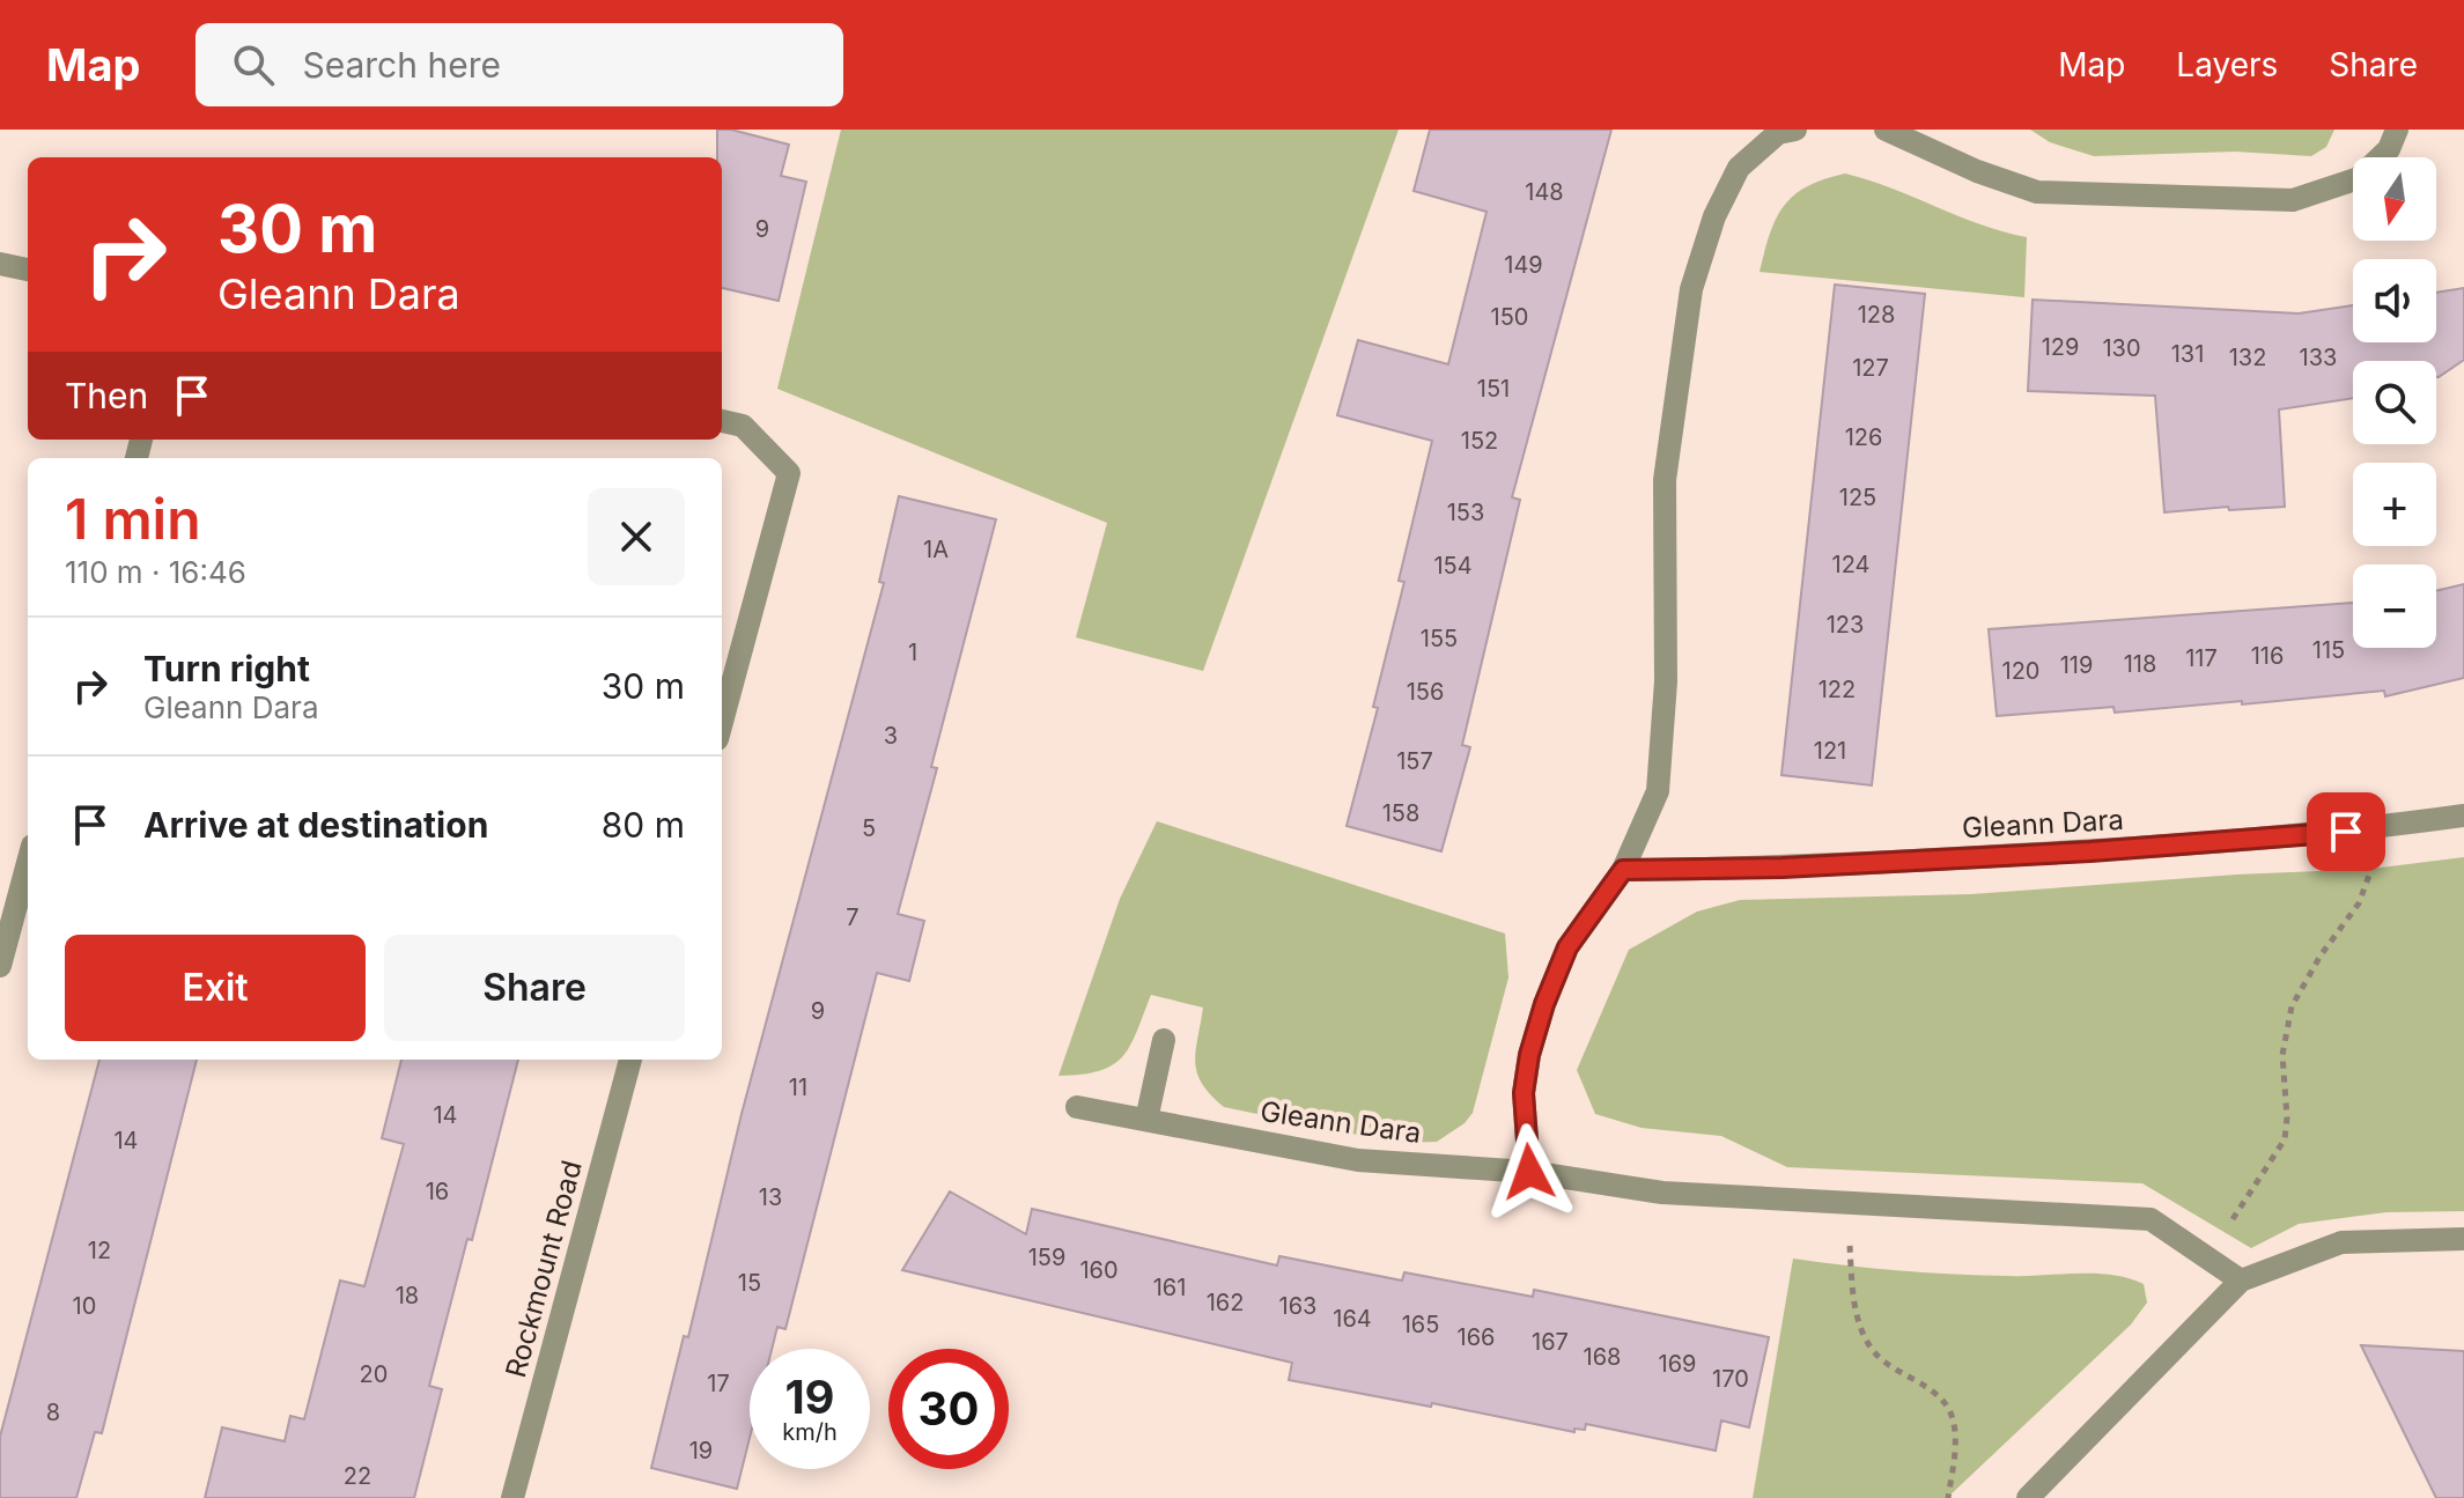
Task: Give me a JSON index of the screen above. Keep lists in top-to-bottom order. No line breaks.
{"streets":{"street":["Gleann Dara","Rockmount Road"]},"house_numbers":["148","9","149","128","150","129","130","131","132","133","127","151","126","152","125","153","1A","124","154","123","155","115","1","116","117","118","119","120","122","156","3","121","157","158","5","7","9","11","14","14","16","13","12","159","160","15","161","18","162","10","163","164","165","166","167","168","169","20","170","17","8","19","22"],"north":"bottom","page":{"header":"Map","search":"Search here","nav":["Map","Layers","Share"],"map_buttons":["+","−"],"turn":["30 m","Gleann Dara"],"then":"Then","heading":["1 min","110 m · 16:46"],"list":[{"name":"Turn right","note":"Gleann Dara","value":"30 m"},{"name":"Arrive at destination","value":"80 m"}],"buttons":["Exit","Share"],"speed":"19 km/h","limit":"30"}}
